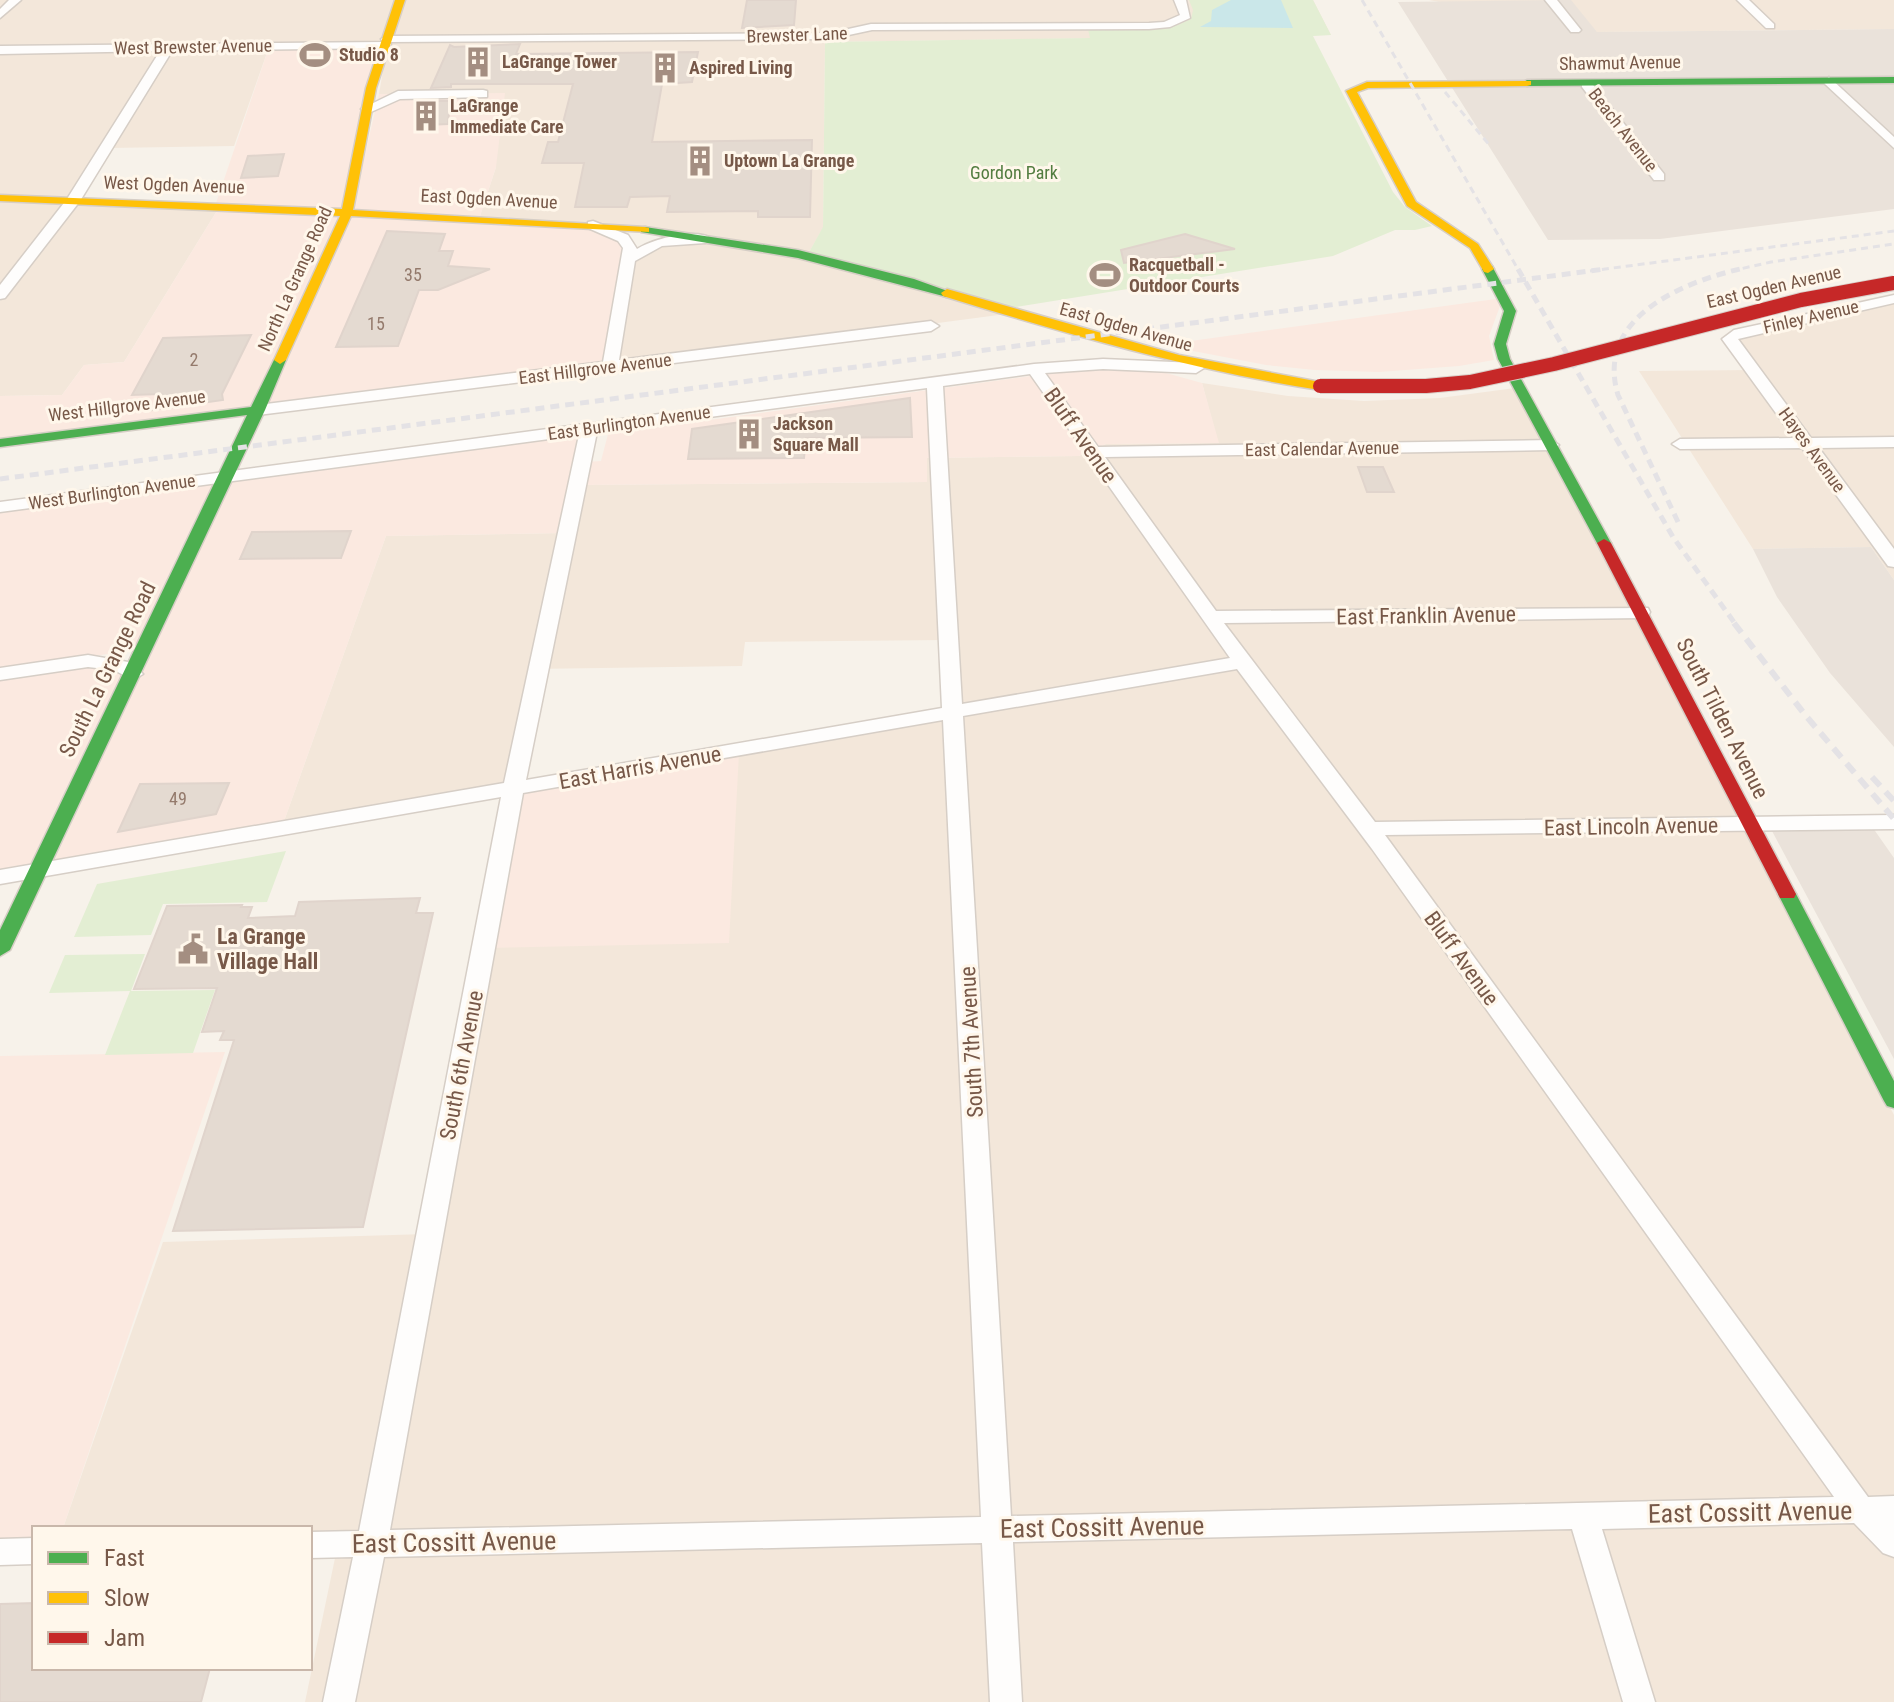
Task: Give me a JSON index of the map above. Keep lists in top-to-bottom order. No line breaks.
{"streets":{"main road":["Shawmut Avenue","West Ogden Avenue","East Ogden Avenue","North La Grange Road","West Hillgrove Avenue","South La Grange Road","South Tilden Avenue"],"street":["Brewster Lane","West Brewster Avenue","Beach Avenue","Finley Avenue","East Hillgrove Avenue","East Burlington Avenue","Bluff Avenue","East Calendar Avenue","Hayes Avenue","West Burlington Avenue","East Franklin Avenue","East Harris Avenue","East Lincoln Avenue","South 7th Avenue","South 6th Avenue","East Cossitt Avenue"]},"crossings":[["Brewster Lane","West Brewster Avenue"],["Shawmut Avenue","Beach Avenue"],["Shawmut Avenue","South Tilden Avenue"],["West Ogden Avenue","East Ogden Avenue"],["West Ogden Avenue","North La Grange Road"],["East Ogden Avenue","North La Grange Road"],["East Ogden Avenue","East Burlington Avenue"],["North La Grange Road","East Hillgrove Avenue"],["North La Grange Road","West Hillgrove Avenue"],["North La Grange Road","South La Grange Road"],["Finley Avenue","Hayes Avenue"],["East Hillgrove Avenue","West Hillgrove Avenue"],["East Hillgrove Avenue","South La Grange Road"],["West Hillgrove Avenue","South La Grange Road"],["East Burlington Avenue","Bluff Avenue"],["East Burlington Avenue","West Burlington Avenue"],["East Burlington Avenue","South La Grange Road"],["East Burlington Avenue","South 7th Avenue"],["East Burlington Avenue","South 6th Avenue"],["Bluff Avenue","East Calendar Avenue"],["Bluff Avenue","East Franklin Avenue"],["Bluff Avenue","East Harris Avenue"],["Bluff Avenue","East Lincoln Avenue"],["Bluff Avenue","East Cossitt Avenue"],["East Calendar Avenue","South Tilden Avenue"],["West Burlington Avenue","South La Grange Road"],["East Franklin Avenue","South Tilden Avenue"],["South La Grange Road","East Harris Avenue"],["South Tilden Avenue","East Lincoln Avenue"],["East Harris Avenue","South 7th Avenue"],["East Harris Avenue","South 6th Avenue"],["South 7th Avenue","East Cossitt Avenue"],["South 6th Avenue","East Cossitt Avenue"]],"parks":["Gordon Park"],"places":{"sports":["Studio 8","Racquetball - Outdoor Courts"],"building":["LaGrange Tower","Aspired Living","LaGrange Immediate Care","Uptown La Grange","Jackson Square Mall"],"public building":["La Grange Village Hall"]},"house_numbers":["35","15","2","49"],"legend":["Fast","Slow","Jam"]}
